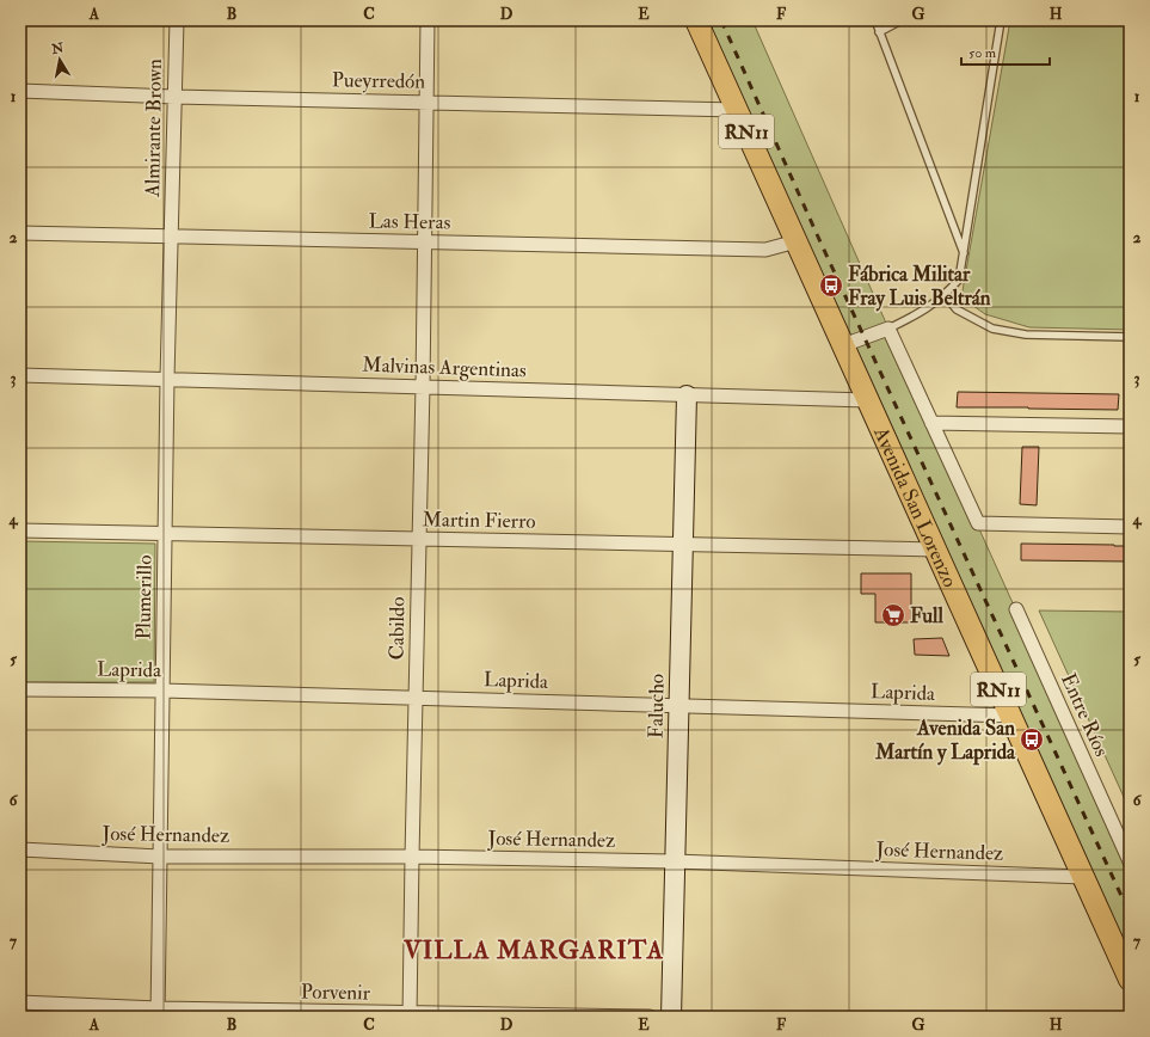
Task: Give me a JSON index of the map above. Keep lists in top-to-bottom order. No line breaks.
{"streets":{"main road":["RN11","Avenida San Lorenzo"],"street":["Pueyrredón","Almirante Brown","Las Heras","Malvinas Argentinas","Martin Fierro","Plumerillo","Cabildo","Laprida","Falucho","Entre Ríos","José Hernandez","Porvenir"]},"crossings":[["Pueyrredón","Almirante Brown"],["Pueyrredón","RN11"],["Pueyrredón","Cabildo"],["Almirante Brown","Las Heras"],["Almirante Brown","Plumerillo"],["RN11","Las Heras"],["RN11","Malvinas Argentinas"],["RN11","Avenida San Lorenzo"],["Las Heras","Plumerillo"],["Las Heras","Cabildo"],["Malvinas Argentinas","Avenida San Lorenzo"],["Malvinas Argentinas","Plumerillo"],["Malvinas Argentinas","Cabildo"],["Malvinas Argentinas","Falucho"],["Avenida San Lorenzo","Martin Fierro"],["Avenida San Lorenzo","Laprida"],["Avenida San Lorenzo","José Hernandez"],["Martin Fierro","Plumerillo"],["Martin Fierro","Cabildo"],["Martin Fierro","Falucho"],["Plumerillo","Laprida"],["Plumerillo","José Hernandez"],["Plumerillo","Porvenir"],["Cabildo","Laprida"],["Cabildo","José Hernandez"],["Cabildo","Porvenir"],["Laprida","Falucho"],["Falucho","José Hernandez"]],"districts":["VILLA MARGARITA"],"places":{"bus stop":["Fábrica Militar Fray Luis Beltrán","Avenida San Martín y Laprida"],"supermarket":["Full"]},"scale_bar":"50 m","north":"top","grid":{"columns":["A","B","C","D","E","F","G","H"],"rows":["1","2","3","4","5","6","7"]}}
